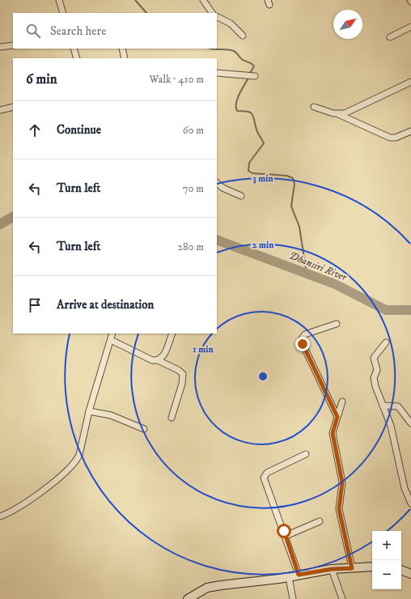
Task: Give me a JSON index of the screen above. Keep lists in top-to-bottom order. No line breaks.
{"water":["Dhansiri River"],"north":"top right","page":{"search":"Search here","heading":["6 min","Walk · 410 m"],"list":[["Continue","60 m"],["Turn left","70 m"],["Turn left","280 m"],"Arrive at destination"],"map_buttons":["+","−"]},"rings":["3 min","2 min","1 min"]}
